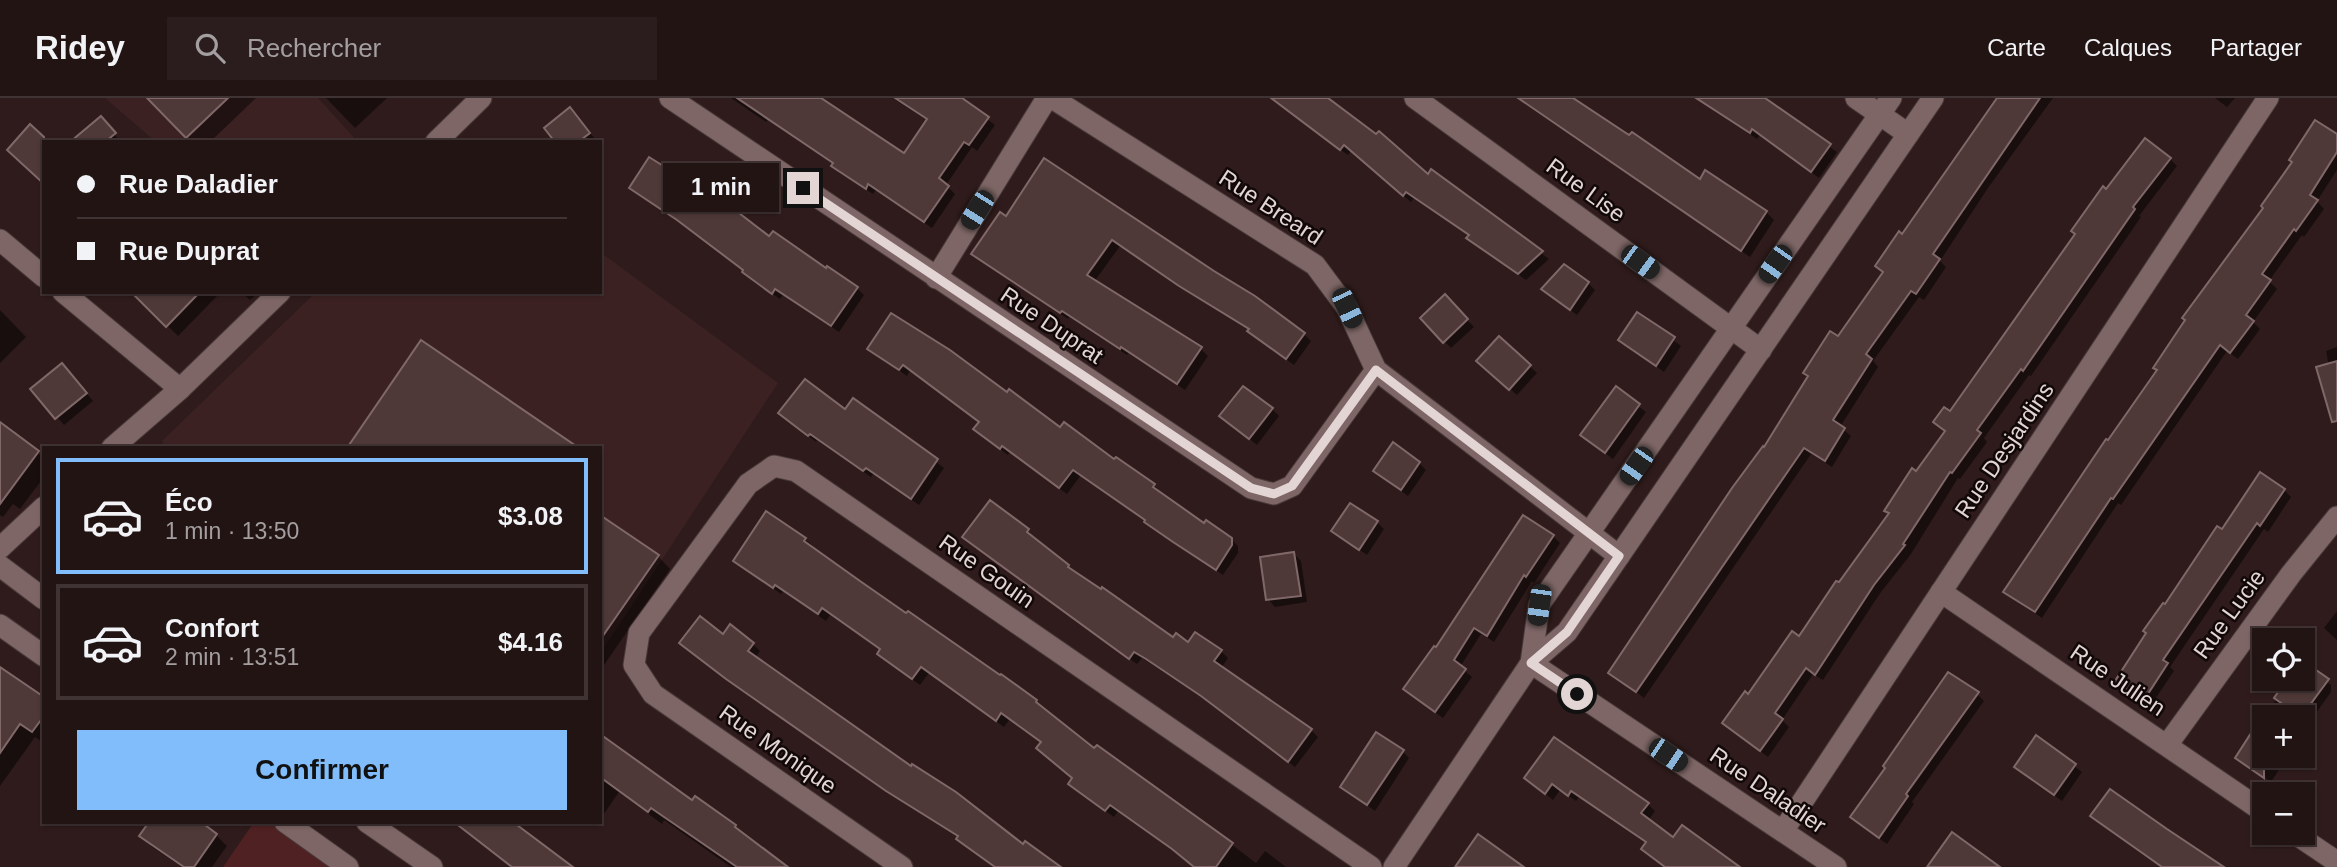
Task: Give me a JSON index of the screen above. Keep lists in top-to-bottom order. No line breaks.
{"streets":{"street":["Rue Lise","Rue Breard","Rue Duprat","Rue Desjardins","Rue Gouin","Rue Lucie","Rue Julien","Rue Monique","Rue Daladier"]},"crossings":[["Rue Breard","Rue Duprat"],["Rue Desjardins","Rue Julien"],["Rue Desjardins","Rue Daladier"],["Rue Gouin","Rue Monique"],["Rue Lucie","Rue Julien"]],"page":{"header":"Ridey","search":"Rechercher","nav":["Carte","Calques","Partager"],"banner":["Rue Daladier","Rue Duprat"],"bubble":"1 min","list":[{"name":"Éco","note":"1 min · 13:50","value":"$3.08"},{"name":"Confort","note":"2 min · 13:51","value":"$4.16"}],"map_buttons":["+","−"],"buttons":"Confirmer"}}
